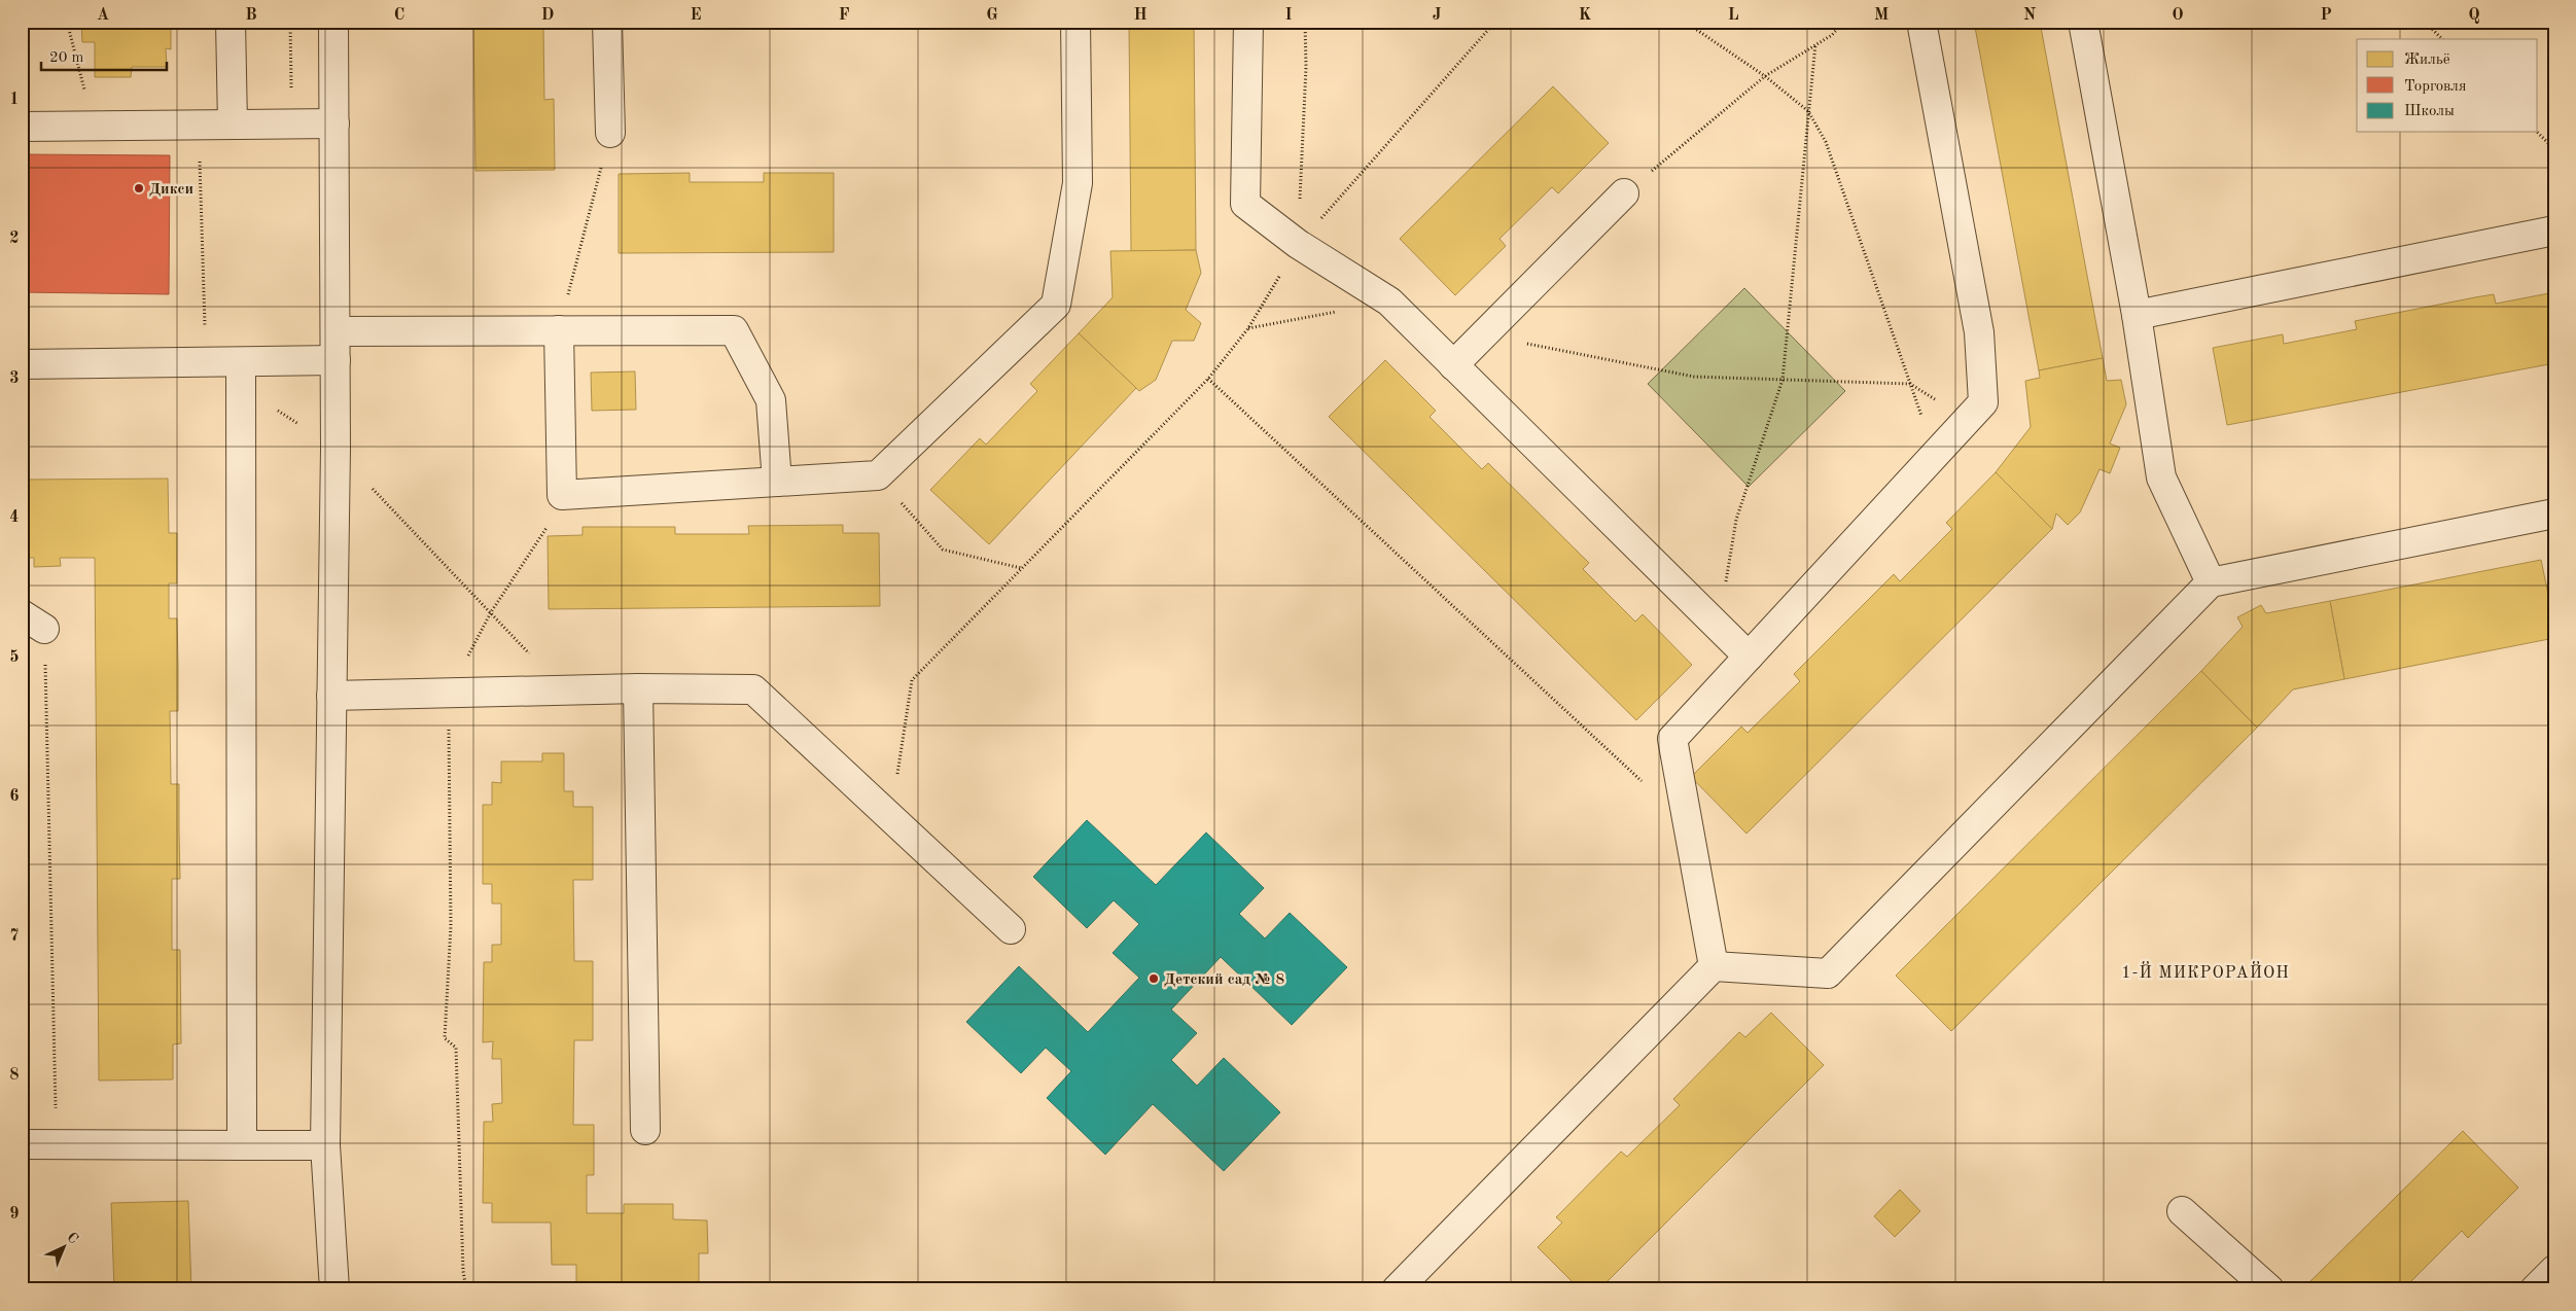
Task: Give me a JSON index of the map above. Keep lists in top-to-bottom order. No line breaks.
{"districts":["1-Й МИКРОРАЙОН"],"places":["Дикси","Детский сад № 8"],"legend":["Жильё","Торговля","Школы"],"scale_bar":"20 m","north":"top right","grid":{"columns":["A","B","C","D","E","F","G","H","I","J","K","L","M","N","O","P","Q"],"rows":["1","2","3","4","5","6","7","8","9"]}}
